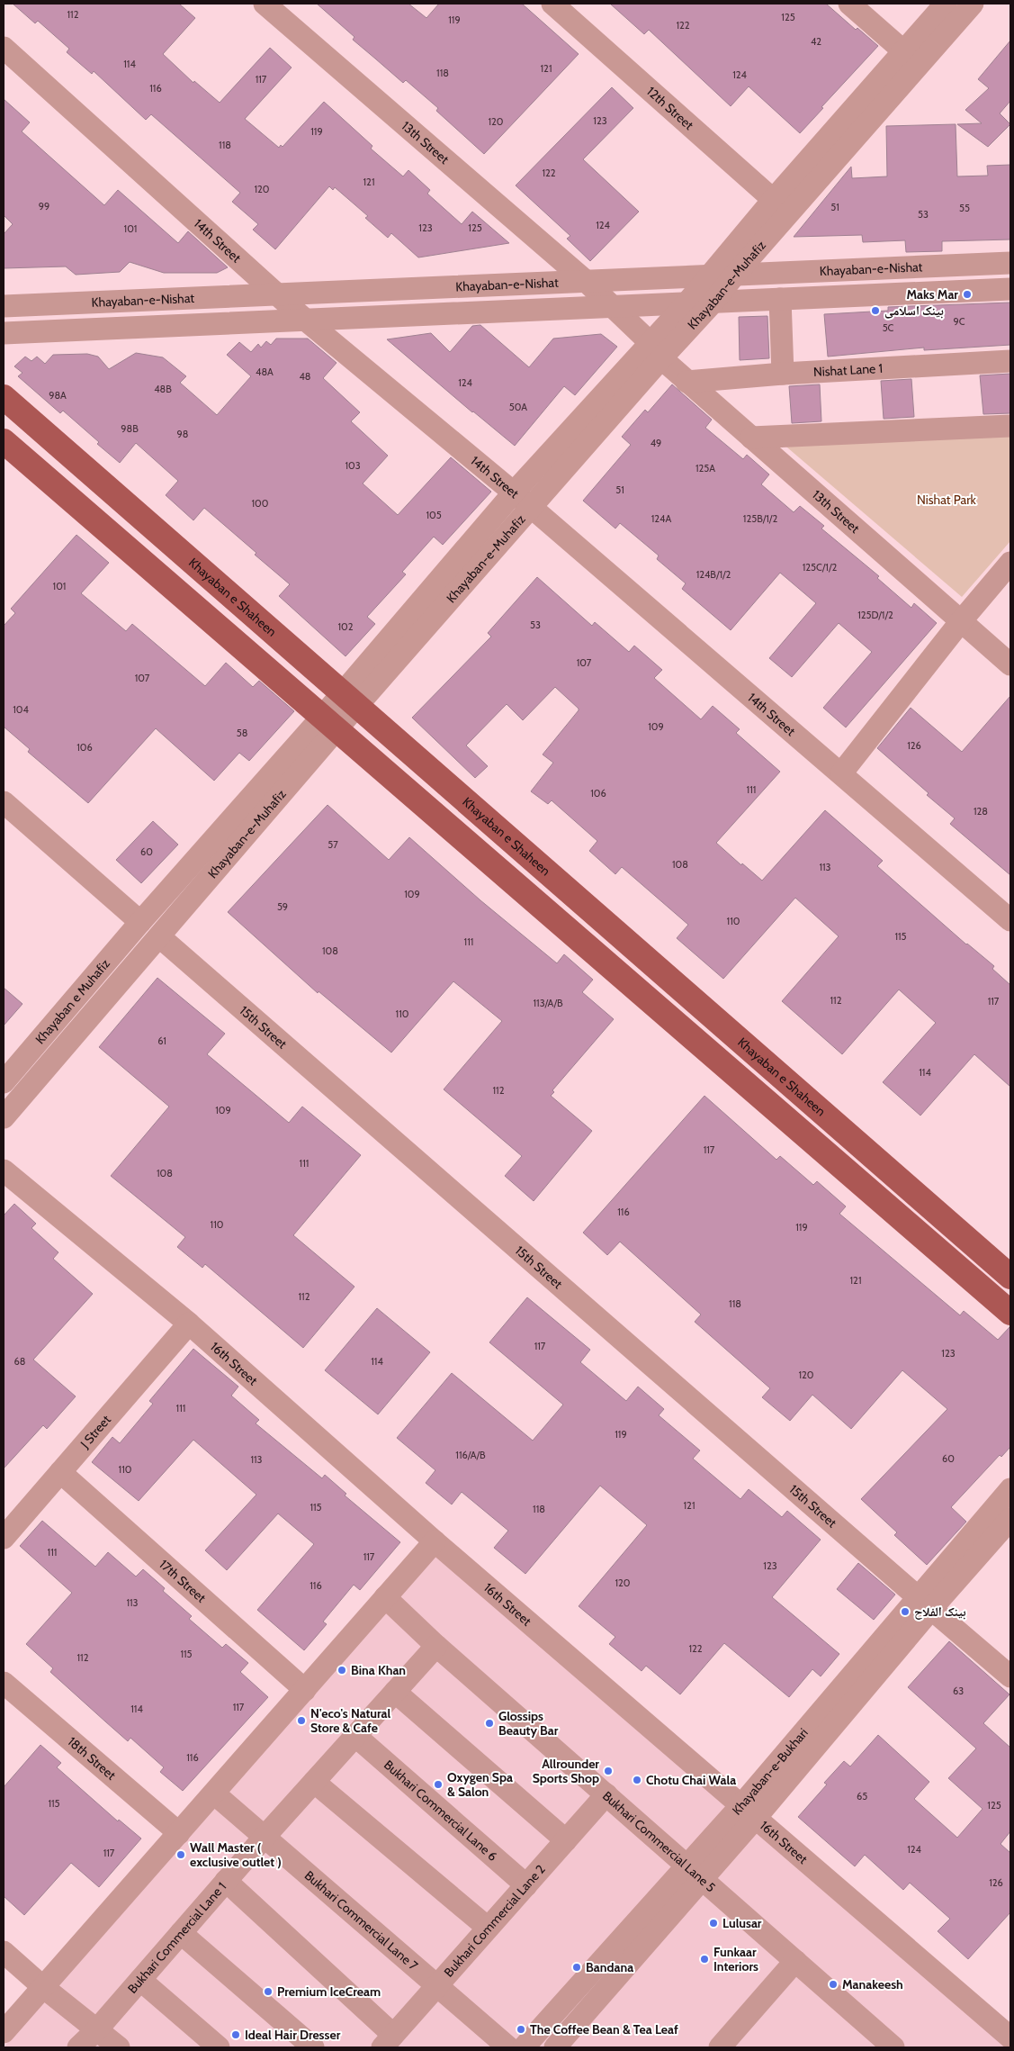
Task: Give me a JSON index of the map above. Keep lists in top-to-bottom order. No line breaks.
{"streets":{"main road":["Khayaban e Shaheen"],"street":["12th Street","13th Street","14th Street","Khayaban-e-Nishat","Khayaban-e-Muhafiz","Nishat Lane 1","Khayaban e Muhafiz","15th Street","16th Street","J Street","17th Street","18th Street","Khayaban-e-Bukhari","Bukhari Commercial Lane 6","Bukhari Commercial Lane 5","Bukhari Commercial Lane 7","Bukhari Commercial Lane 2","Bukhari Commercial Lane 1"]},"crossings":[["12th Street","Khayaban-e-Muhafiz"],["13th Street","Khayaban-e-Nishat"],["13th Street","Khayaban-e-Muhafiz"],["13th Street","Nishat Lane 1"],["14th Street","Khayaban-e-Nishat"],["14th Street","Khayaban-e-Muhafiz"],["Khayaban-e-Nishat","Khayaban-e-Muhafiz"],["Khayaban-e-Muhafiz","Khayaban e Shaheen"],["Khayaban-e-Muhafiz","Khayaban e Muhafiz"],["Khayaban-e-Muhafiz","15th Street"],["15th Street","Khayaban-e-Bukhari"],["16th Street","J Street"],["16th Street","Khayaban-e-Bukhari"],["J Street","17th Street"],["Khayaban-e-Bukhari","Bukhari Commercial Lane 5"],["Bukhari Commercial Lane 6","Bukhari Commercial Lane 2"],["Bukhari Commercial Lane 6","Bukhari Commercial Lane 1"],["Bukhari Commercial Lane 5","Bukhari Commercial Lane 2"],["Bukhari Commercial Lane 5","Bukhari Commercial Lane 1"],["Bukhari Commercial Lane 7","Bukhari Commercial Lane 2"],["Bukhari Commercial Lane 7","Bukhari Commercial Lane 1"]],"parks":["Nishat Park"],"places":["Maks Mar","بینک اسلامی","بینک الفلاح","Bina Khan","N'eco's Natural Store & Cafe","Glossips Beauty Bar","Allrounder Sports Shop","Chotu Chai Wala","Oxygen Spa & Salon","Wall Master ( exclusive outlet )","Lulusar","Funkaar Interiors","Bandana","Manakeesh","Premium IceCream","The Coffee Bean & Tea Leaf","Ideal Hair Dresser"],"house_numbers":["112","125","119","122","42","114","121","118","124","117","116","123","120","119","118","122","121","120","99","51","55","53","124","123","125","101","9C","5C","48A","48","124","48B","98A","50A","98B","98","49","103","125A","51","100","105","124A","125B/1/2","125C/1/2","124B/1/2","101","125D/1/2","53","102","107","107","104","109","58","126","106","111","106","128","57","60","108","113","109","59","110","115","111","108","112","117","113/A/B","110","61","114","112","109","117","111","108","116","110","119","121","112","118","117","123","68","114","120","111","119","116/A/B","60","113","110","121","115","118","111","117","123","120","116","113","122","115","112","63","117","114","116","65","115","125","124","117","126"]}
